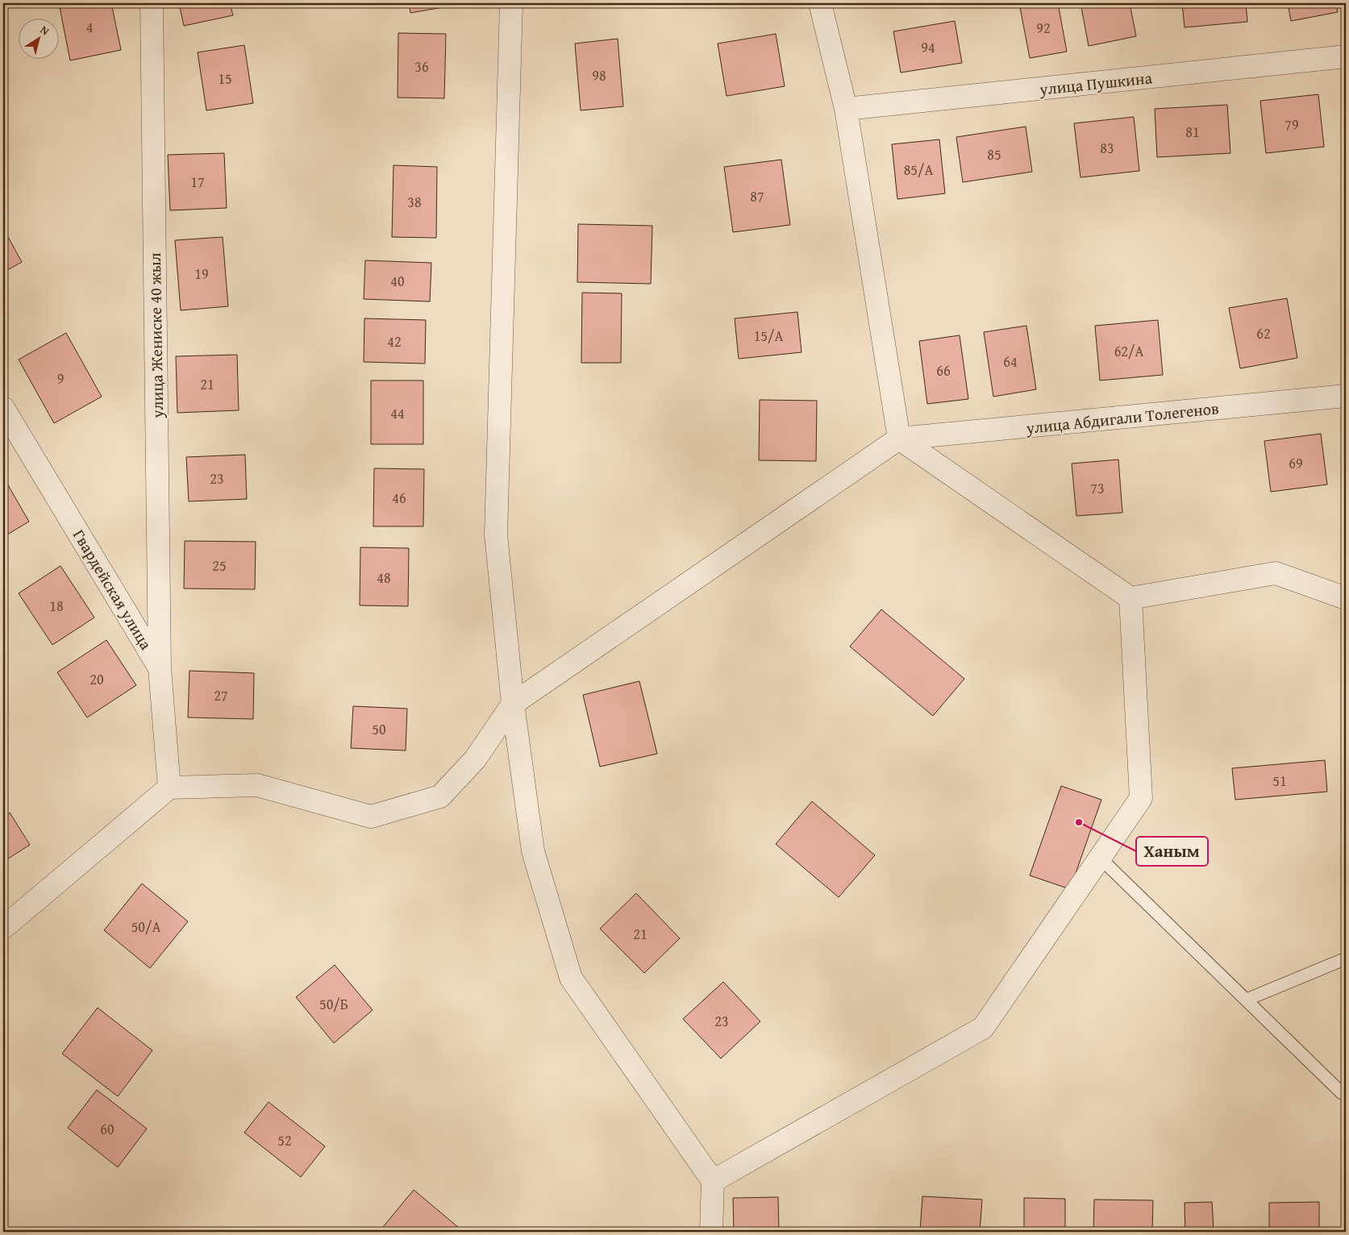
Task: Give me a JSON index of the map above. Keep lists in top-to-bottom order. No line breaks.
{"streets":{"street":["улица Пушкина","улица Жениске 40 жыл","улица Абдигали Толегенов","Гвардейская улица"]},"crossings":[["улица Жениске 40 жыл","Гвардейская улица"]],"places":["Ханым"],"house_numbers":["4","92","94","36","98","15","79","81","83","85","85/А","17","87","38","19","40","62","15/А","42","62/А","64","66","9","21","44","69","23","73","46","25","48","18","20","27","50","51","50/А","21","50/Б","23","60","52"],"north":"top right"}
